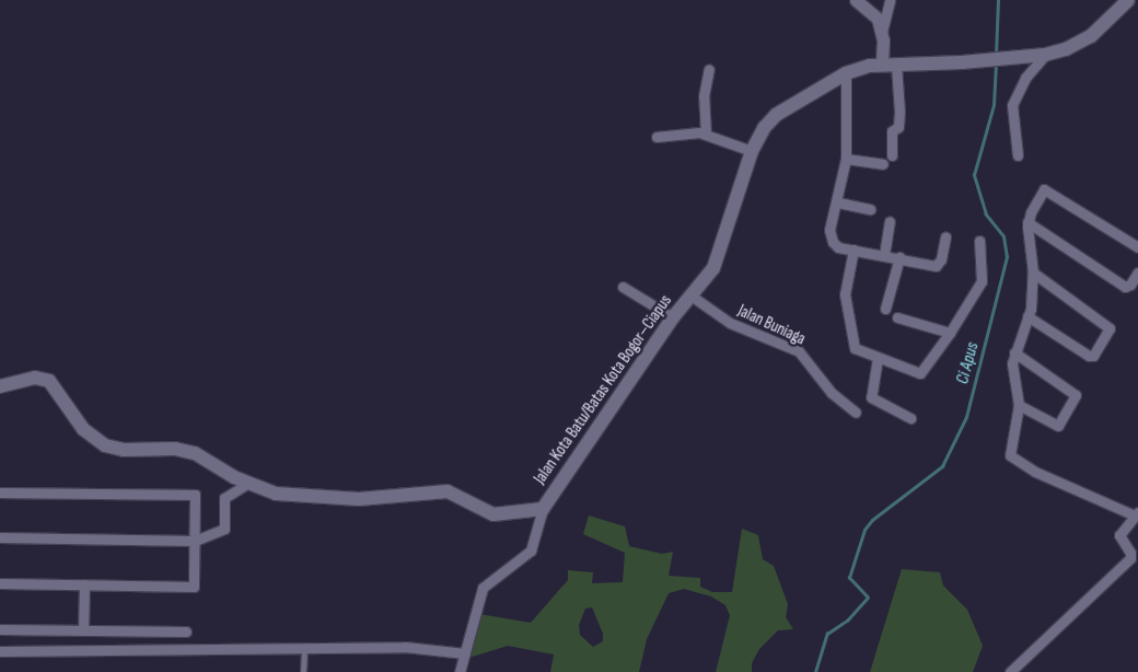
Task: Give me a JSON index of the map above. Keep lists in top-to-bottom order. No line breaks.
{"streets":{"main road":["Jalan Kota Batu/Batas Kota Bogor–Ciapus"],"street":["Jalan Buniaga"]},"crossings":[["Jalan Buniaga","Jalan Kota Batu/Batas Kota Bogor–Ciapus"]],"water":["Ci Apus"]}
